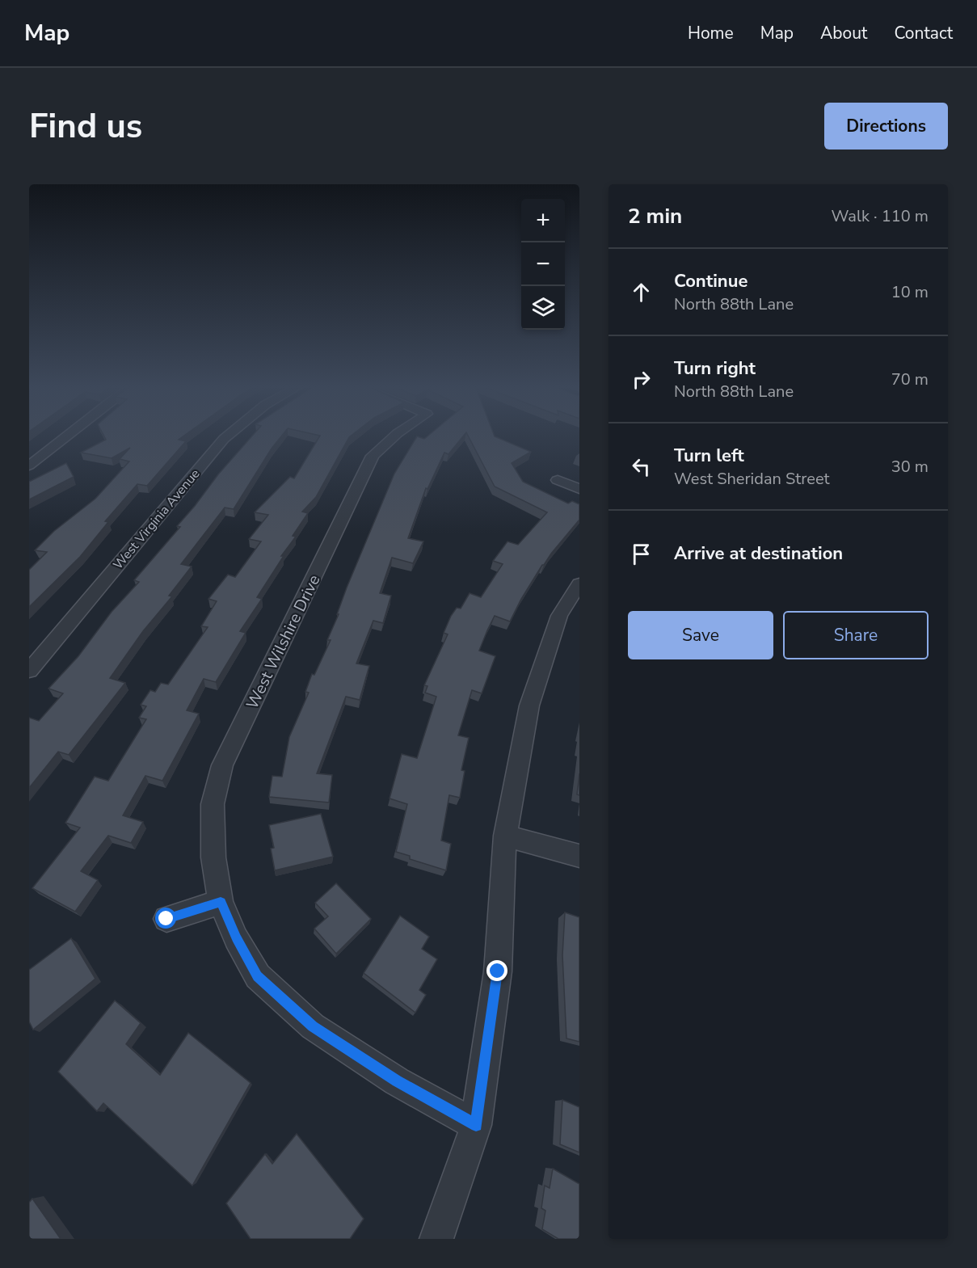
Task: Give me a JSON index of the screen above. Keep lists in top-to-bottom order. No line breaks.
{"streets":{"street":["West Virginia Avenue","West Wilshire Drive"]},"page":{"header":"Map","nav":["Home","Map","About","Contact"],"buttons":["Directions",["Save","Share"]],"title":"Find us","heading":["2 min","Walk · 110 m"],"map_buttons":["+","−"],"list":[["Continue","North 88th Lane","10 m"],["Turn right","North 88th Lane","70 m"],["Turn left","West Sheridan Street","30 m"],"Arrive at destination"]}}
